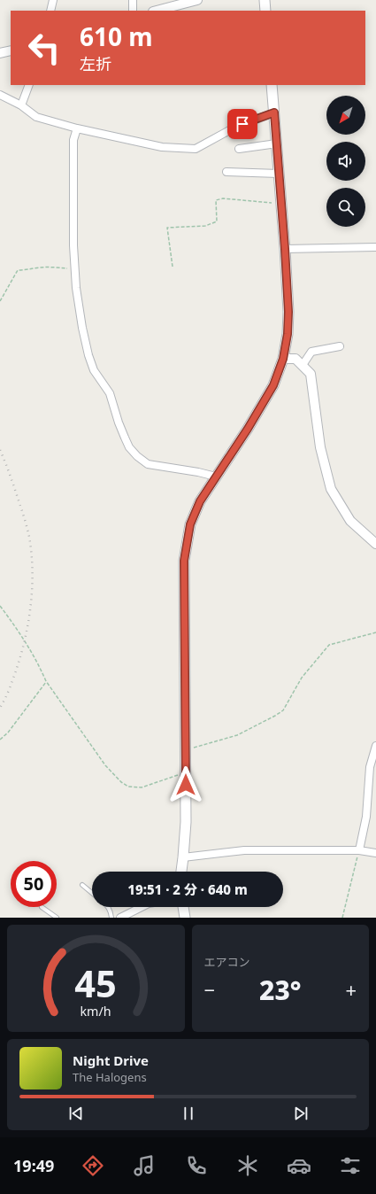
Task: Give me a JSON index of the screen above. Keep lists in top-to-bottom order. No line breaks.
{"north":"bottom left","page":{"turn":["610 m","左折"],"limit":"50","trip":"19:51 · 2 分 · 640 m","tile":"エアコン","heat":["−","23°","+"],"song":["Night Drive","The Halogens"],"tabs":"19:49","gauge":["45","km/h"]}}
